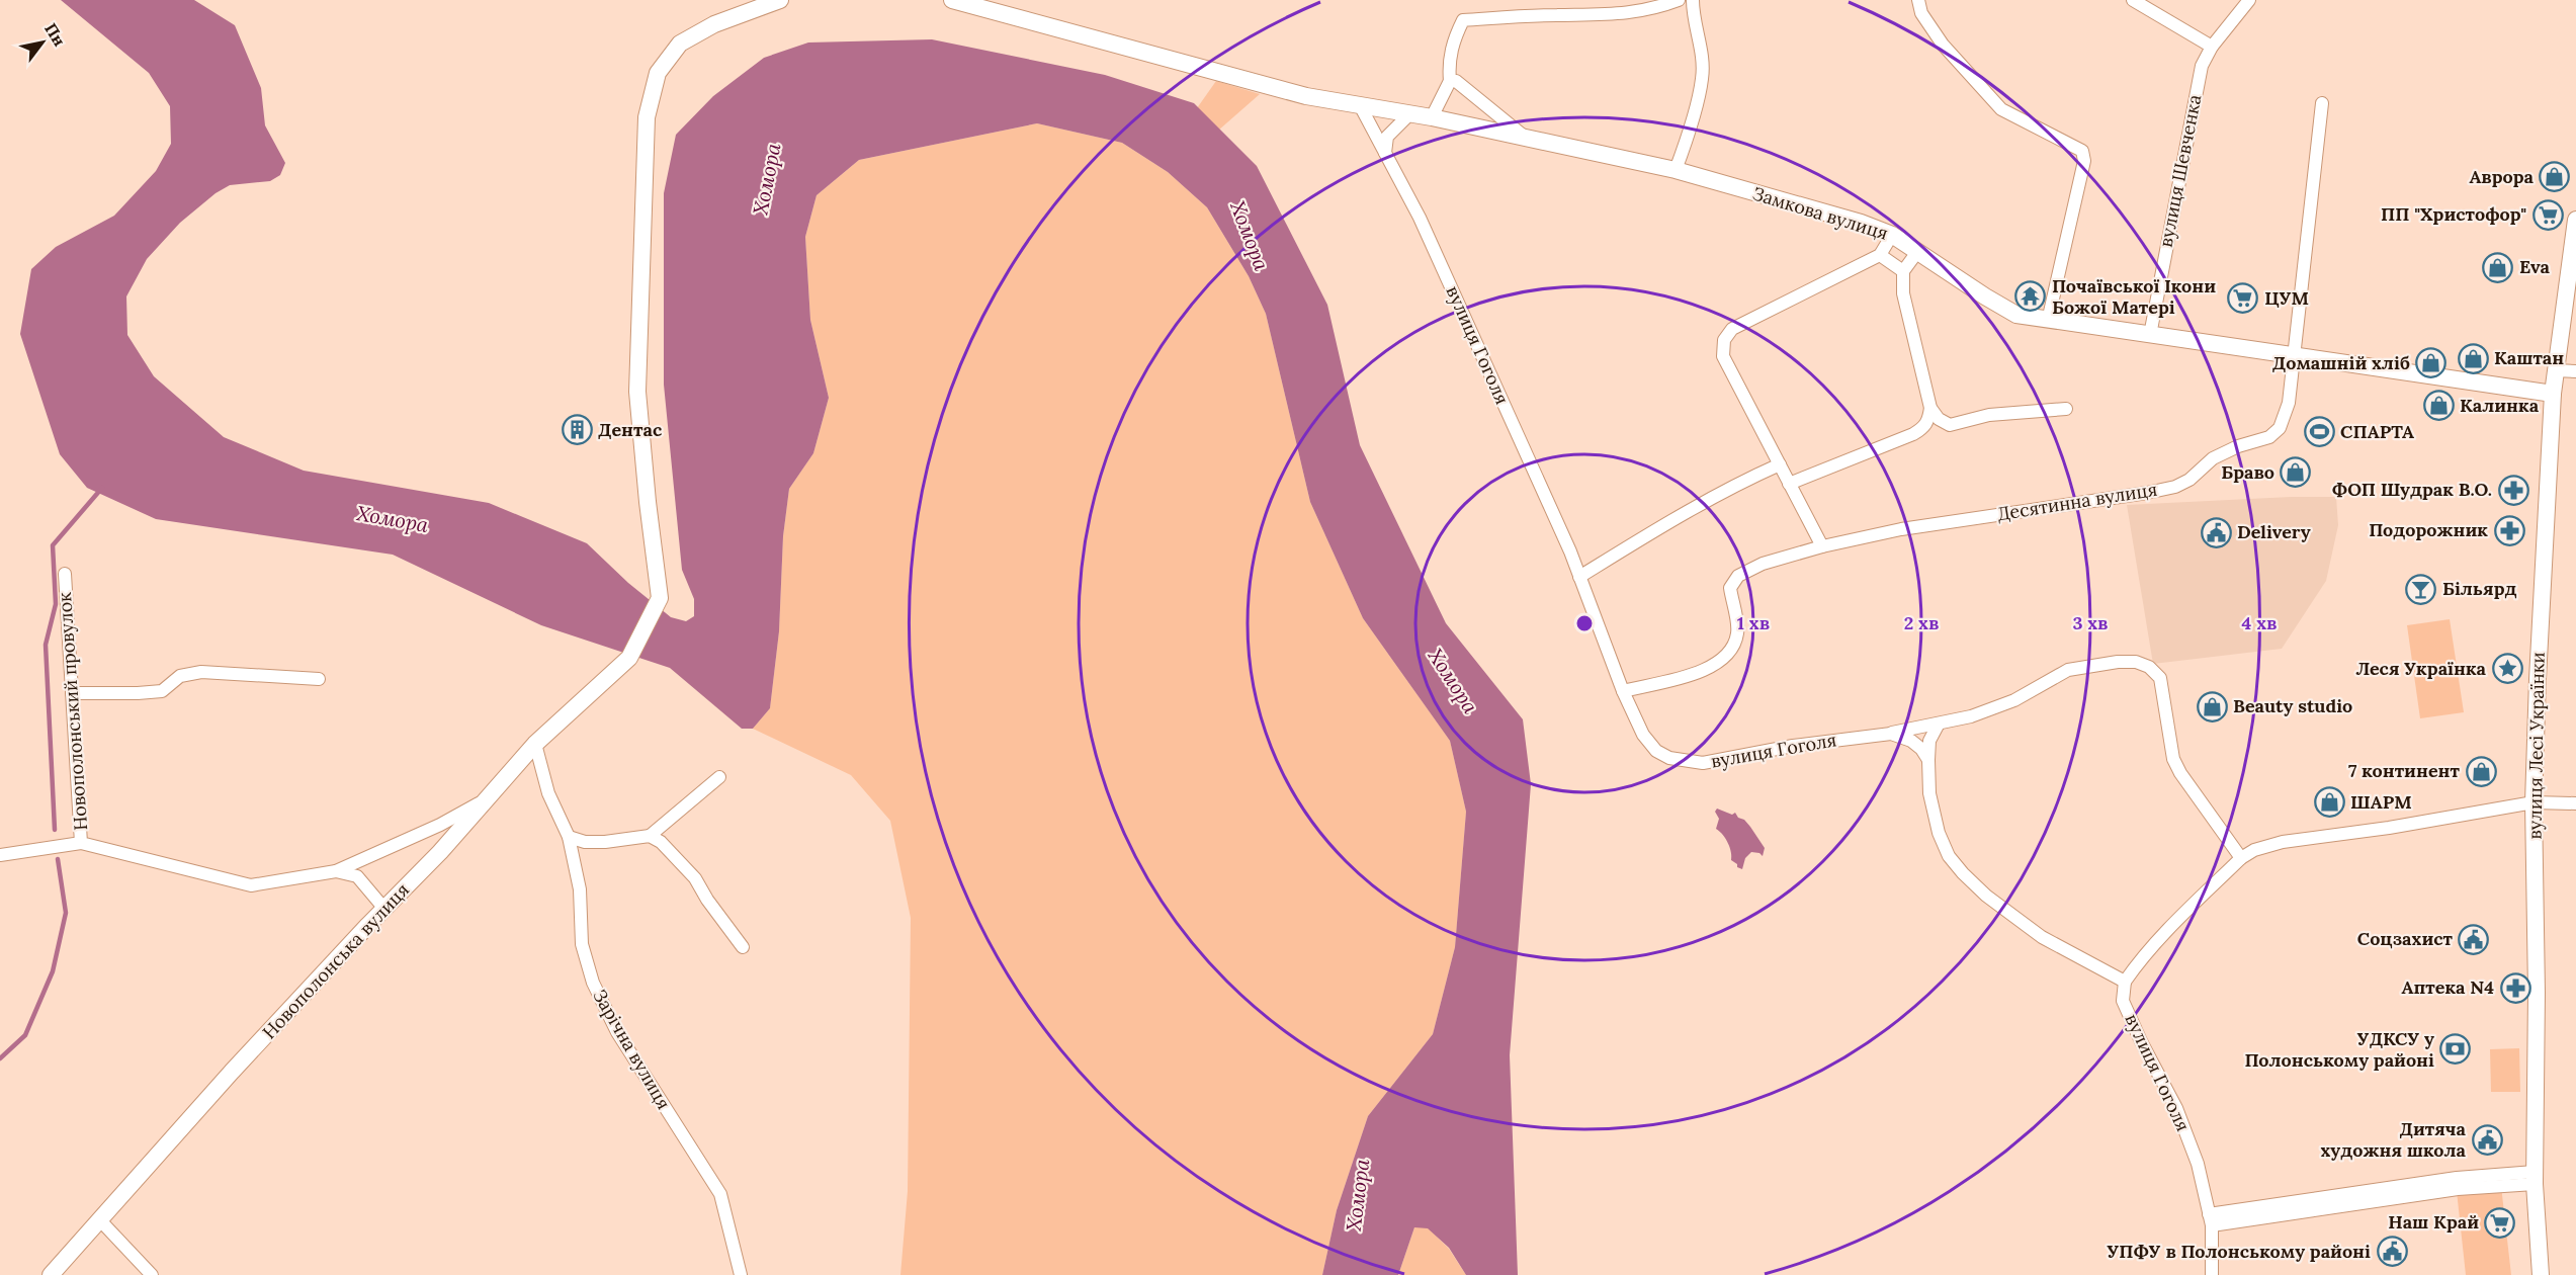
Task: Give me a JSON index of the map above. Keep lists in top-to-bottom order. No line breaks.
{"streets":{"street":["вулиця Шевченка","Замкова вулиця","вулиця Гоголя","Десятинна вулиця","Новополонський провулок","вулиця Лесі Українки","Новополонська вулиця","Зарічна вулиця"]},"crossings":[["вулиця Шевченка","Замкова вулиця"],["Замкова вулиця","вулиця Гоголя"],["Замкова вулиця","Десятинна вулиця"],["Замкова вулиця","вулиця Лесі Українки"],["вулиця Гоголя","Десятинна вулиця"],["Новополонський провулок","Новополонська вулиця"],["Новополонська вулиця","Зарічна вулиця"]],"water":["Хомора"],"places":{"shop":["Аврора","Eva","Каштан","Домашній хліб","Калинка","Браво","Beauty studio","7 континент","ШАРМ"],"supermarket":["ПП \"Христофор\"","ЦУМ","Наш Край"],"temple":["Почаївської Ікони Божої Матері"],"building":["Дентас"],"sports":["СПАРТА"],"pharmacy":["ФОП Шудрак В.О.","Подорожник","Аптека N4"],"public building":["Delivery","Соцзахист","Дитяча художня школа","УПФУ в Полонському районі"],"bar":["Більярд"],"place":["Леся Українка"],"bank":["УДКСУ у Полонському районi"]},"north":"top right","rings":["1 хв","2 хв","3 хв","4 хв"]}
